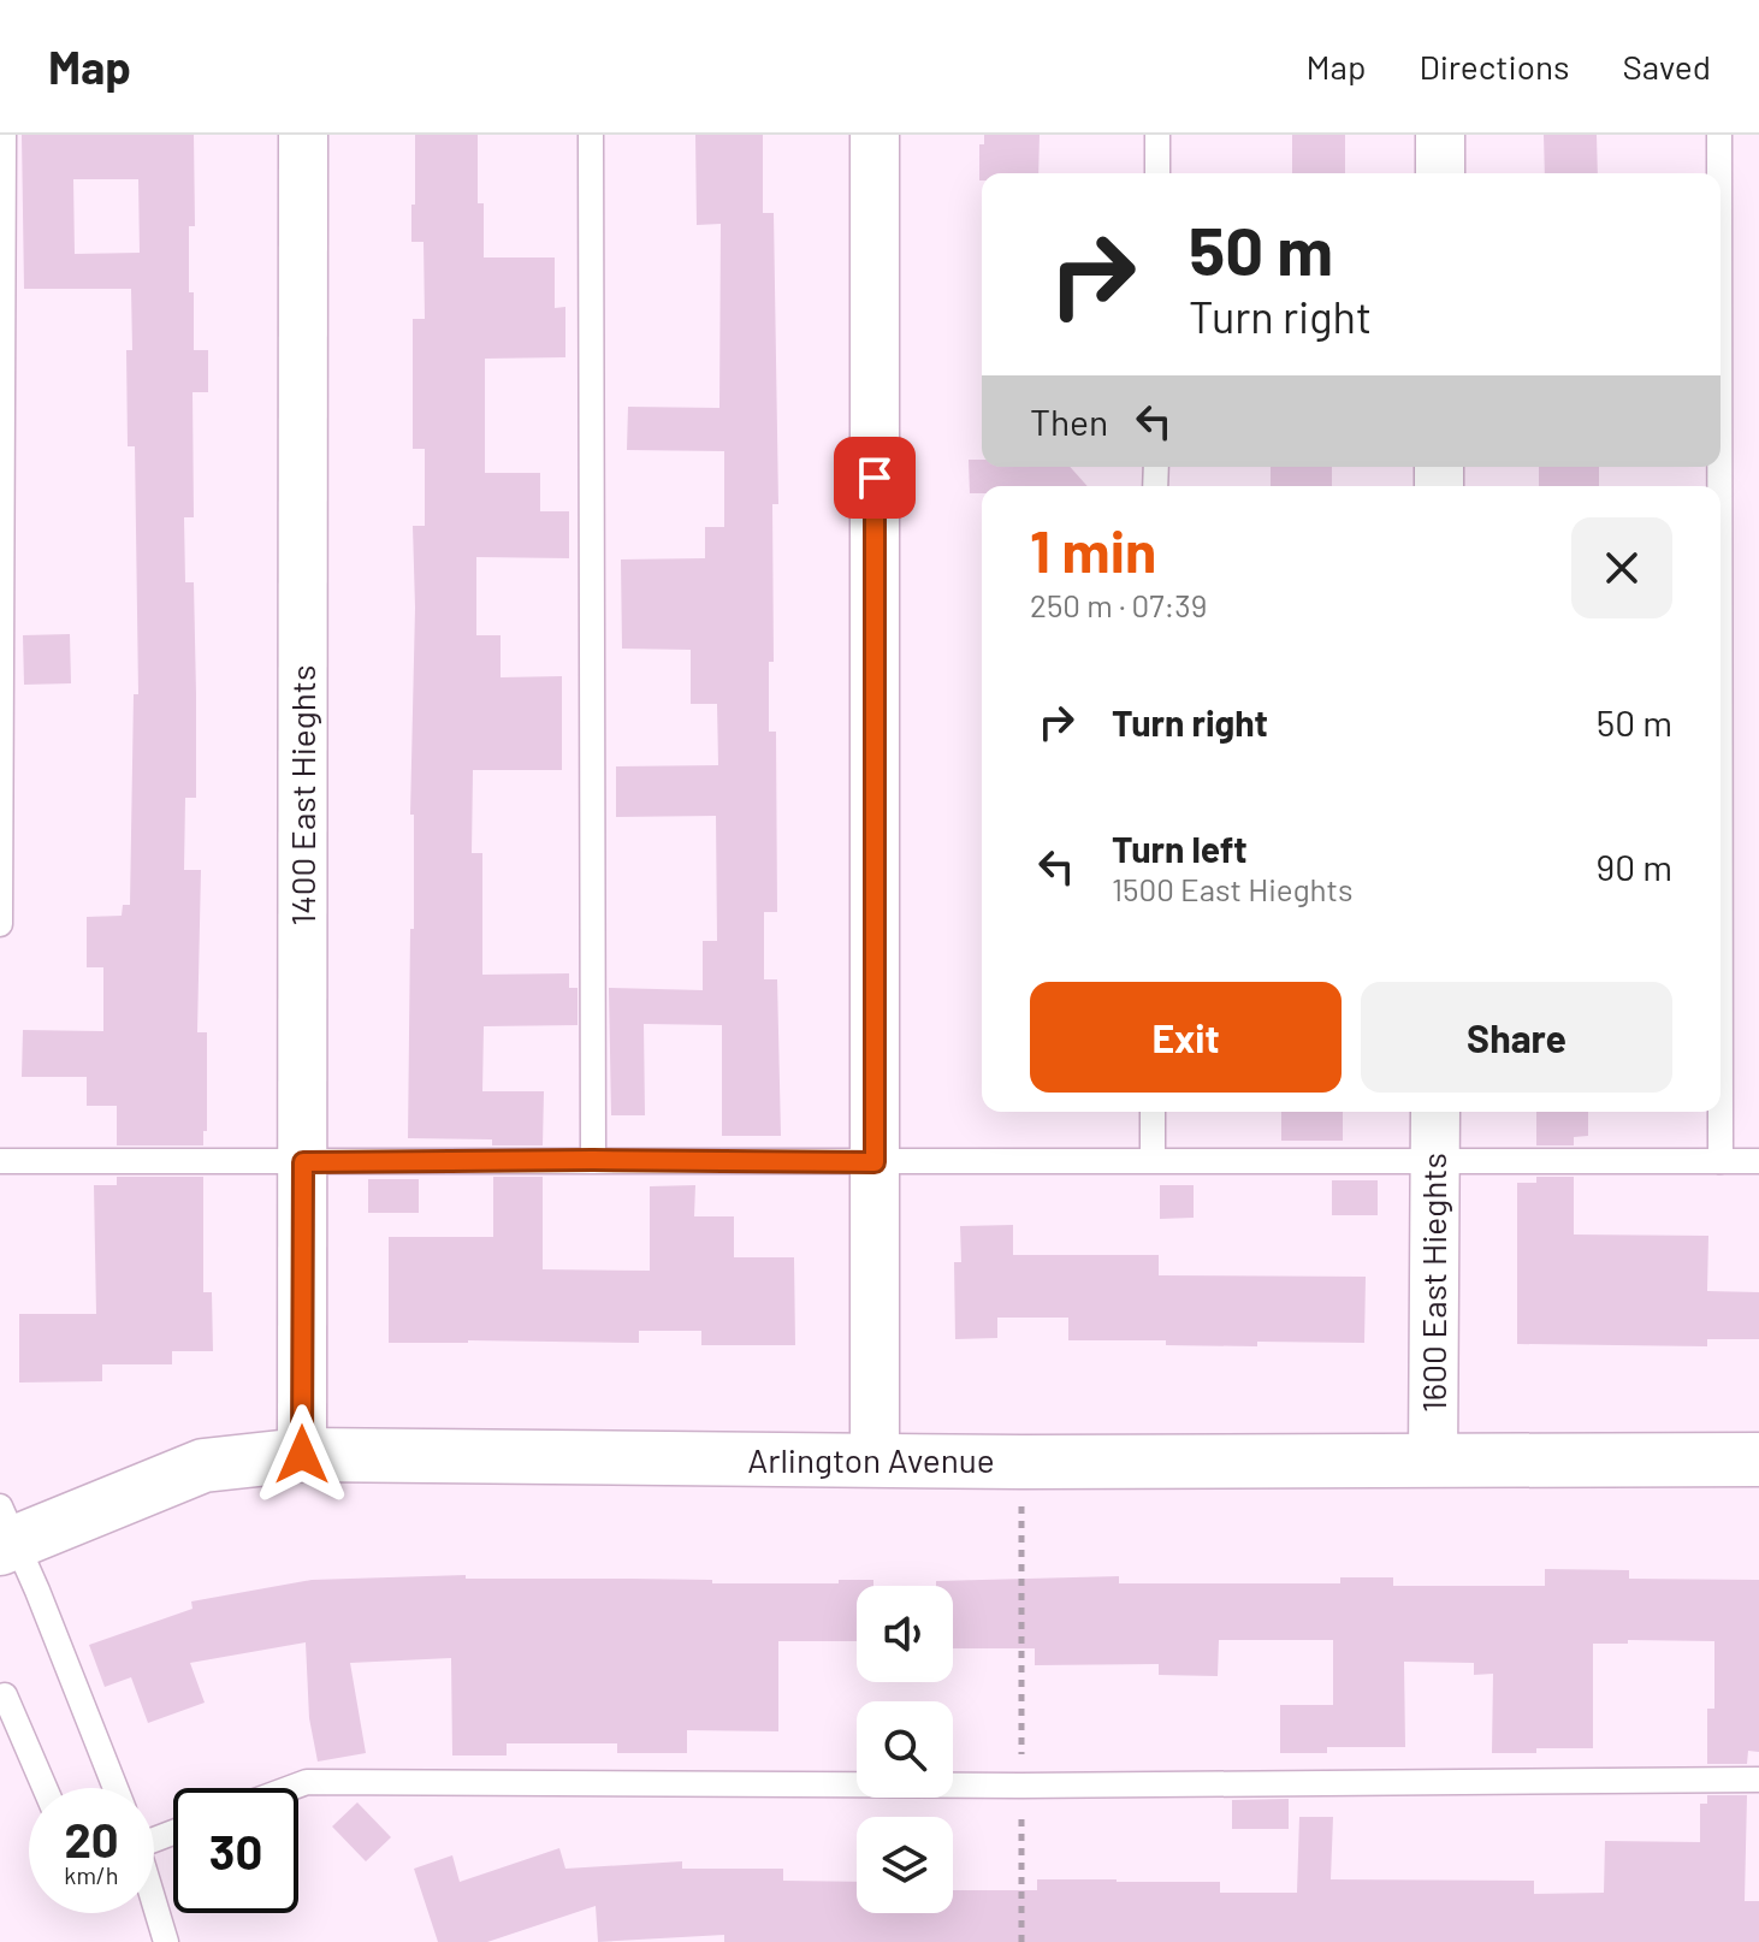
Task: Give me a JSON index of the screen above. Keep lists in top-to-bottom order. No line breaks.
{"streets":{"street":["1400 East Hieghts","1600 East Hieghts","Arlington Avenue"]},"crossings":[["1400 East Hieghts","Arlington Avenue"],["1600 East Hieghts","Arlington Avenue"]],"page":{"header":"Map","nav":["Map","Directions","Saved"],"turn":["50 m","Turn right"],"then":"Then","heading":["1 min","250 m · 07:39"],"list":[{"name":"Turn right","value":"50 m"},{"name":"Turn left","note":"1500 East Hieghts","value":"90 m"}],"buttons":["Exit","Share"],"speed":"20 km/h","limit":"30"}}
